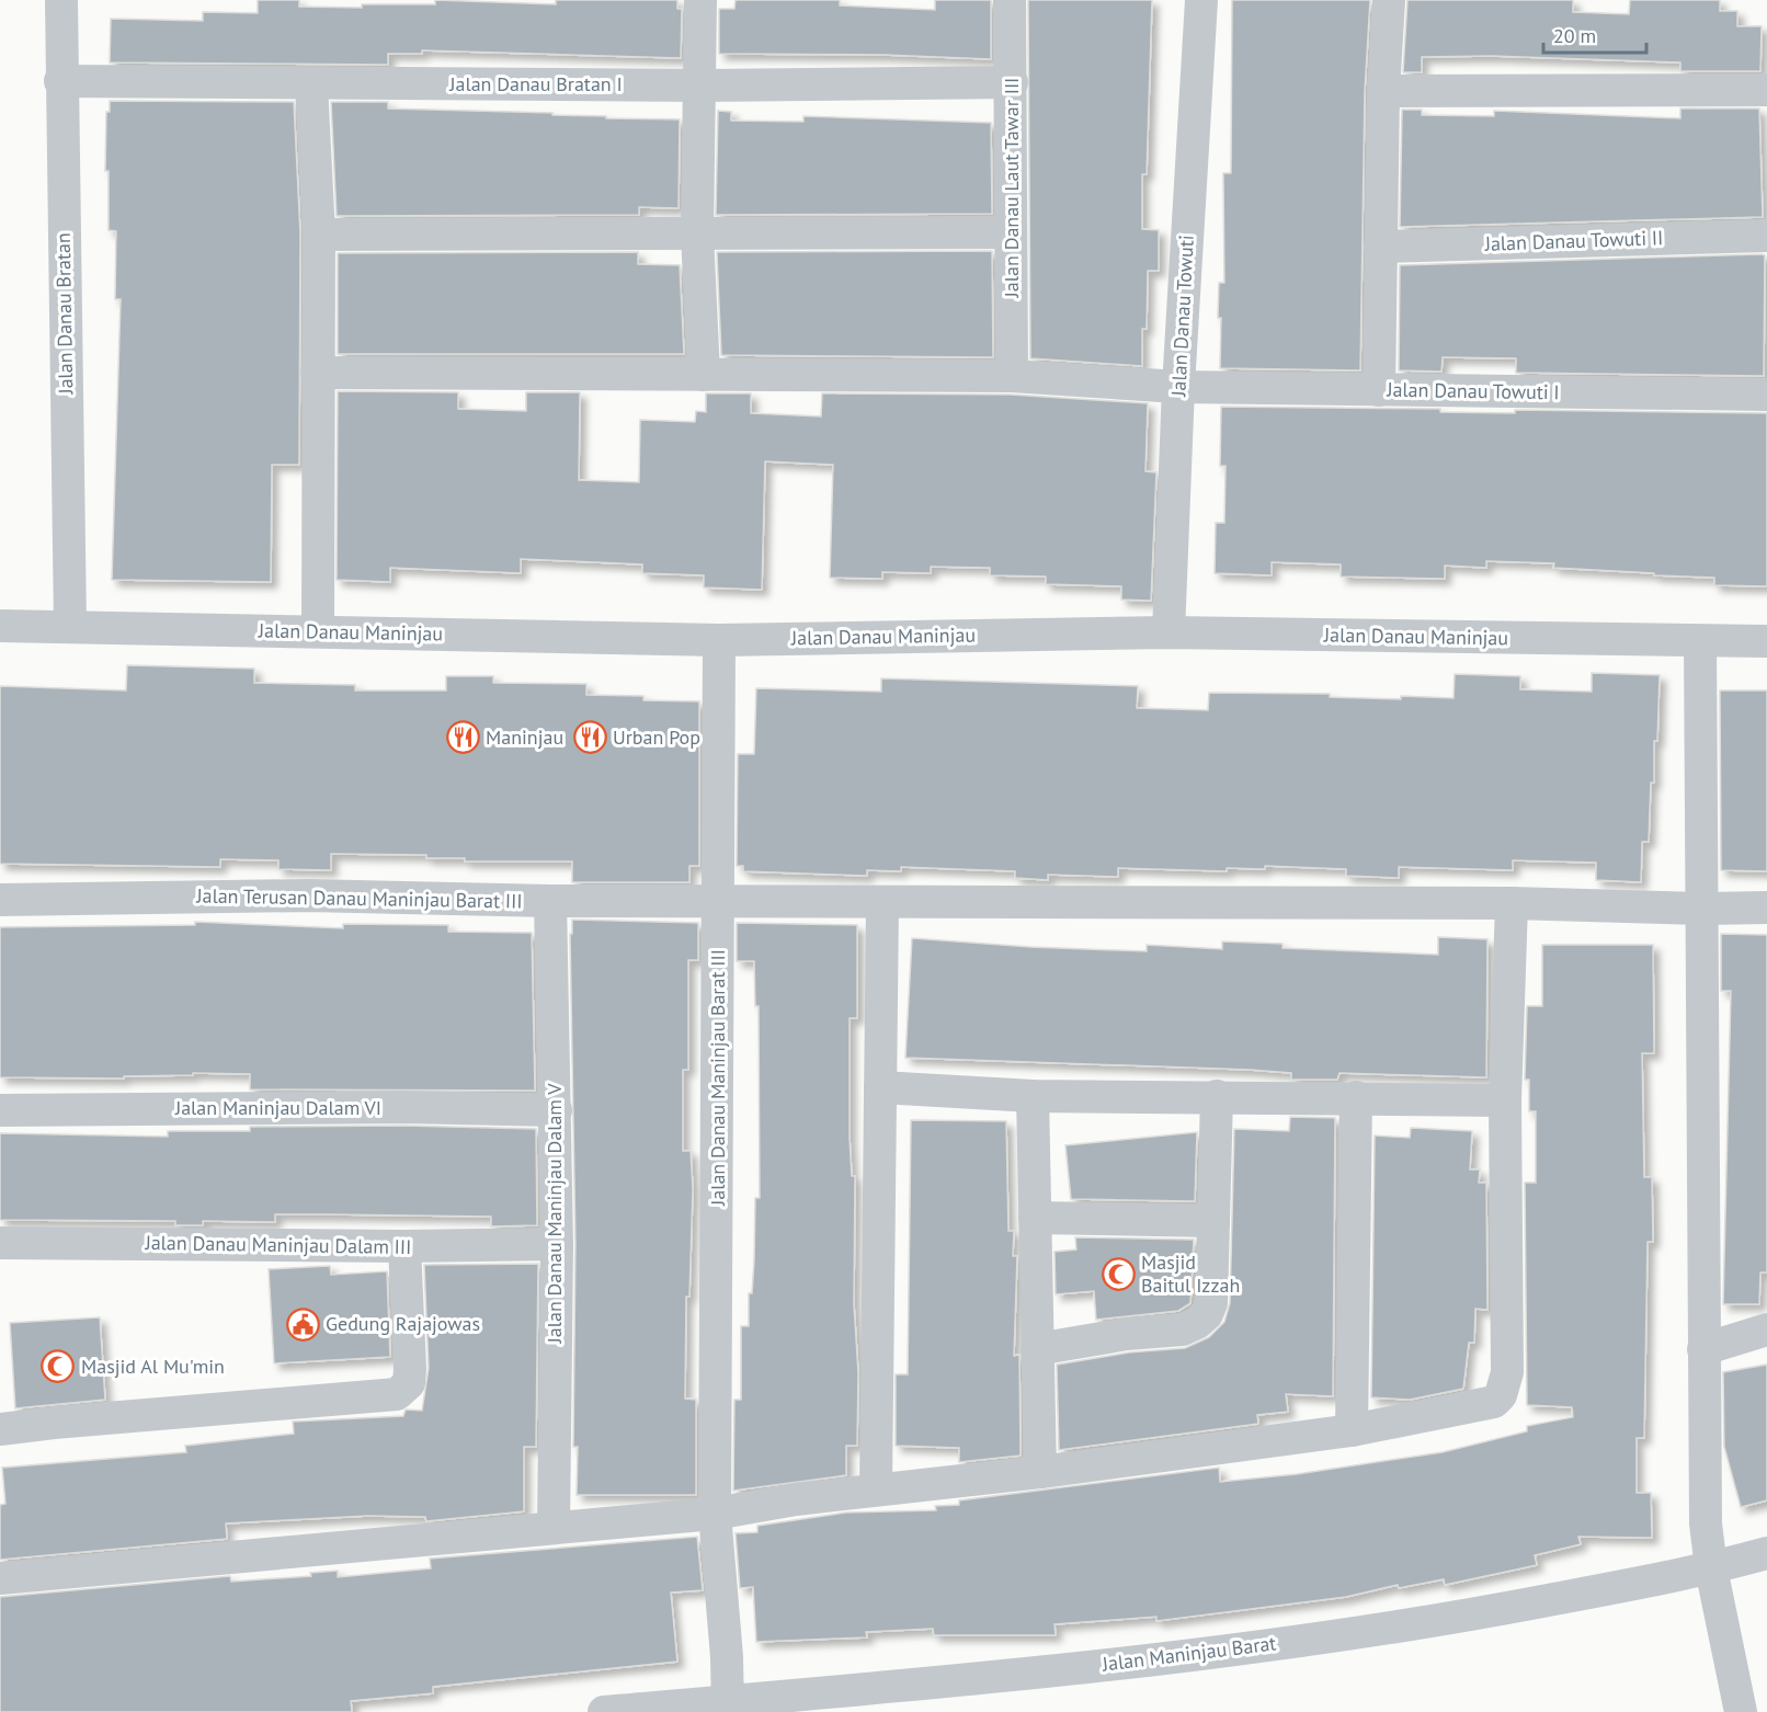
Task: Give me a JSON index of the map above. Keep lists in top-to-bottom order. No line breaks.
{"streets":{"street":["Jalan Danau Bratan I","Jalan Danau Laut Tawar III","Jalan Danau Towuti II","Jalan Danau Bratan","Jalan Danau Towuti","Jalan Danau Towuti I","Jalan Danau Maninjau","Jalan Terusan Danau Maninjau Barat III","Jalan Danau Maninjau Barat III","Jalan Maninjau Dalam VI","Jalan Danau Maninjau Dalam V","Jalan Danau Maninjau Dalam III","Jalan Maninjau Barat"]},"crossings":[["Jalan Danau Bratan I","Jalan Danau Laut Tawar III"],["Jalan Danau Bratan I","Jalan Danau Bratan"],["Jalan Danau Laut Tawar III","Jalan Danau Towuti I"],["Jalan Danau Bratan","Jalan Danau Maninjau"],["Jalan Danau Towuti","Jalan Danau Towuti I"],["Jalan Danau Towuti","Jalan Danau Maninjau"],["Jalan Danau Maninjau","Jalan Danau Maninjau Barat III"],["Jalan Terusan Danau Maninjau Barat III","Jalan Danau Maninjau Barat III"],["Jalan Terusan Danau Maninjau Barat III","Jalan Danau Maninjau Dalam V"],["Jalan Danau Maninjau Barat III","Jalan Maninjau Barat"],["Jalan Maninjau Dalam VI","Jalan Danau Maninjau Dalam V"],["Jalan Danau Maninjau Dalam V","Jalan Danau Maninjau Dalam III"]],"places":{"restaurant":["Maninjau","Urban Pop"],"mosque":["Masjid Baitul Izzah","Masjid Al Mu'min"],"public building":["Gedung Rajajowas"]},"scale_bar":"20 m"}
